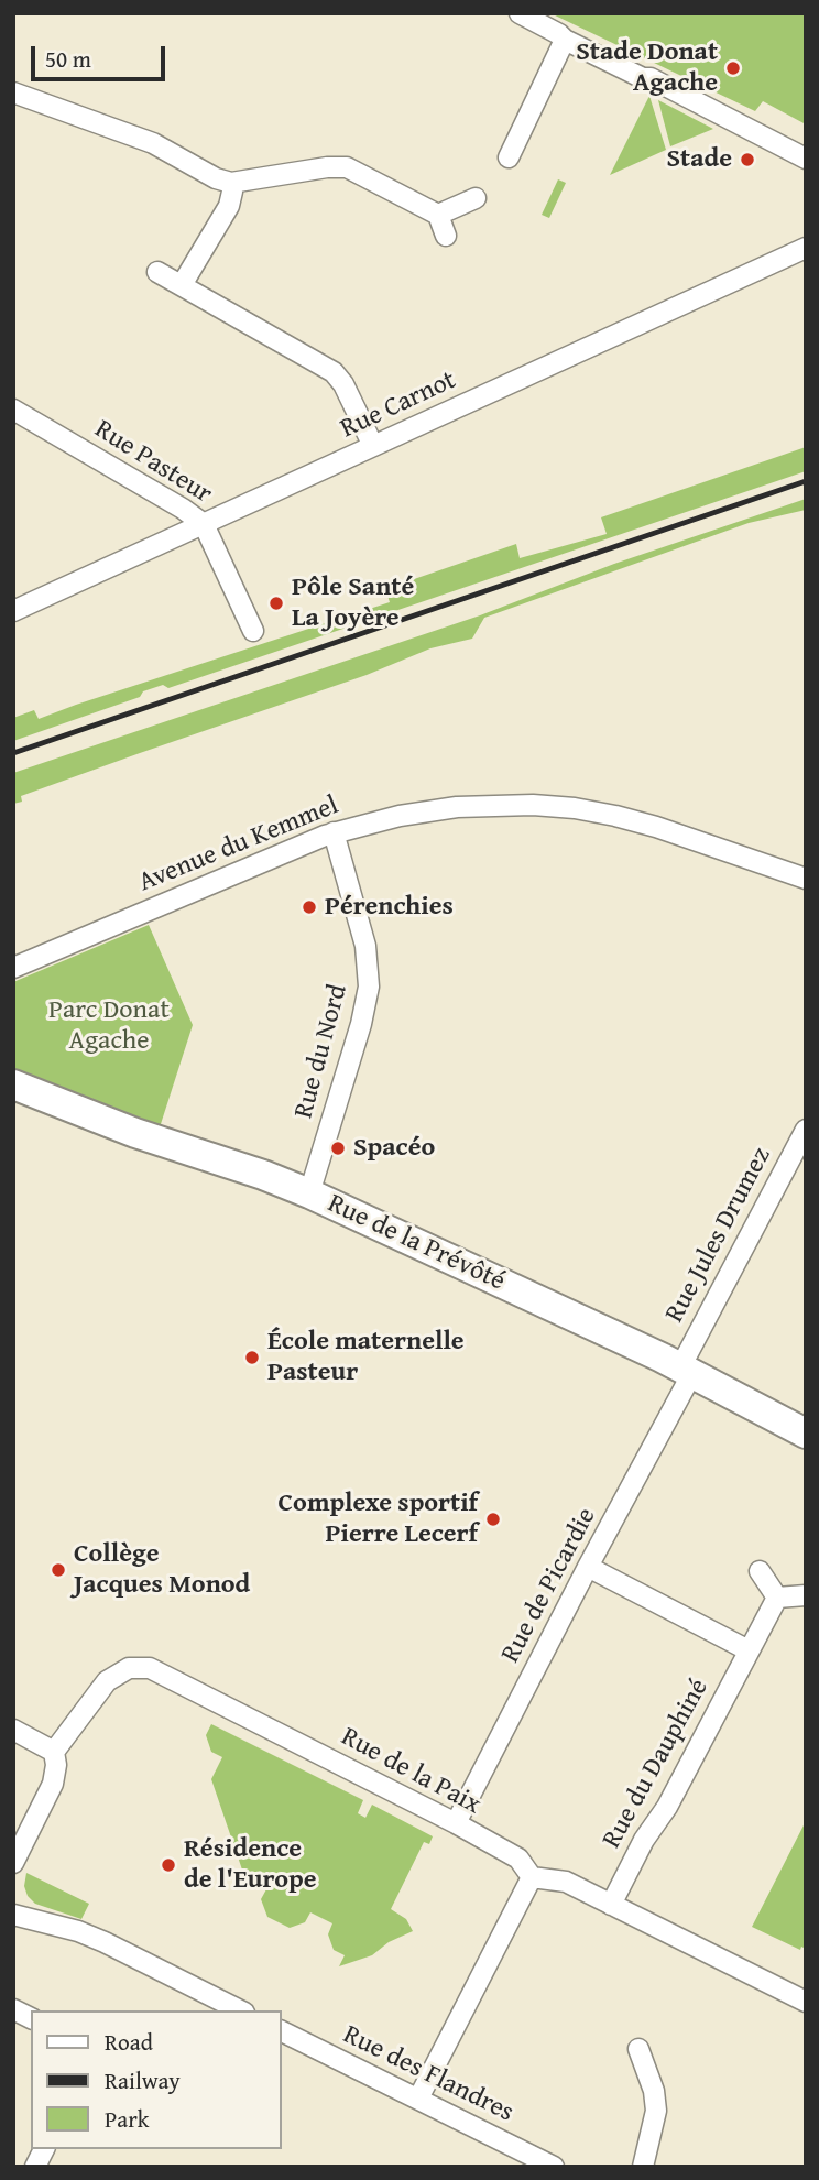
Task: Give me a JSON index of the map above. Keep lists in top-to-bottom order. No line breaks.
{"streets":{"street":["Rue Carnot","Rue Pasteur","Avenue du Kemmel","Rue du Nord","Rue Jules Drumez","Rue de la Prévôté","Rue de Picardie","Rue du Dauphiné","Rue de la Paix","Rue des Flandres"]},"crossings":[["Rue Carnot","Rue Pasteur"],["Avenue du Kemmel","Rue du Nord"],["Rue du Nord","Rue de la Prévôté"],["Rue Jules Drumez","Rue de la Prévôté"],["Rue Jules Drumez","Rue de Picardie"],["Rue de la Prévôté","Rue de Picardie"],["Rue de Picardie","Rue de la Paix"]],"parks":["Parc Donat Agache"],"places":["Stade Donat Agache","Stade","Pôle Santé La Joyère","Pérenchies","Spacéo","École maternelle Pasteur","Complexe sportif Pierre Lecerf","Collège Jacques Monod","Résidence de l'Europe"],"legend":["Road","Railway","Park"],"scale_bar":"50 m"}
